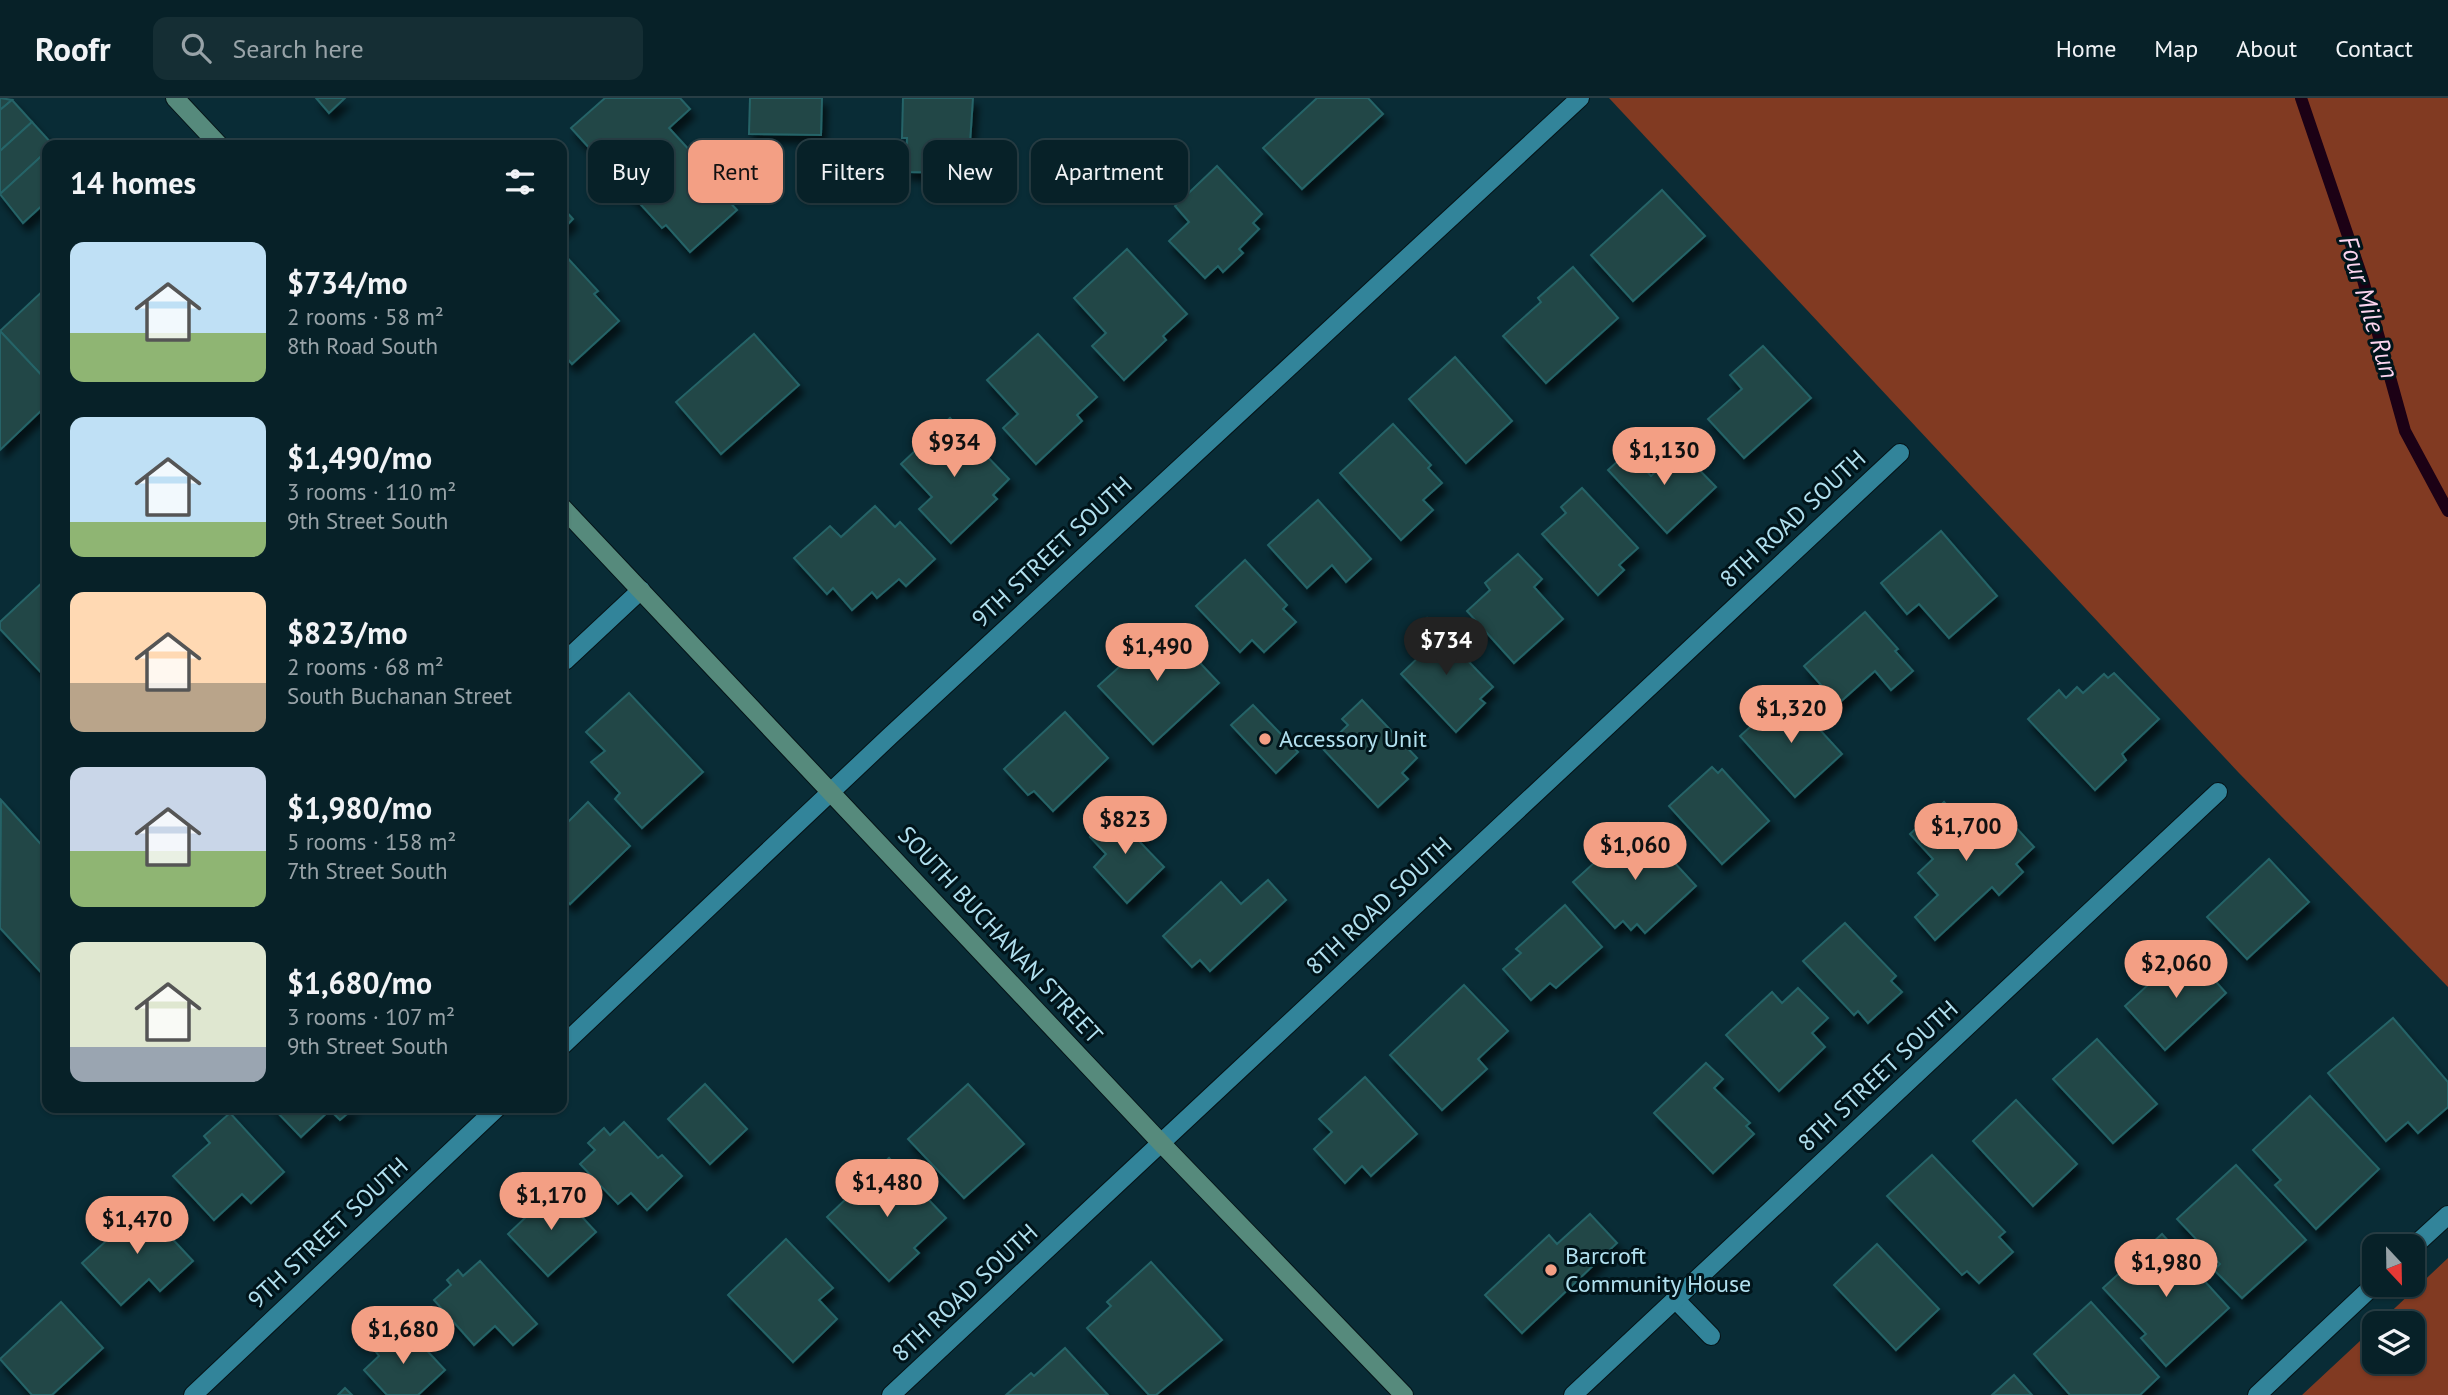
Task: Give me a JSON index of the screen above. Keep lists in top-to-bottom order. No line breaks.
{"streets":{"street":["8TH ROAD SOUTH","9TH STREET SOUTH","SOUTH BUCHANAN STREET","8TH STREET SOUTH"]},"crossings":[["8TH ROAD SOUTH","SOUTH BUCHANAN STREET"],["9TH STREET SOUTH","SOUTH BUCHANAN STREET"]],"water":["Four Mile Run"],"places":["Accessory Unit","Barcroft Community House"],"north":"bottom","page":{"header":"Roofr","search":"Search here","nav":["Home","Map","About","Contact"],"chip":["Buy","Rent","Filters","New","Apartment"],"heading":"14 homes","list":[{"name":"$734/mo","note":"2 rooms · 58 m² · 8th Road South"},{"name":"$1,490/mo","note":"3 rooms · 110 m² · 9th Street South"},{"name":"$823/mo","note":"2 rooms · 68 m² · South Buchanan Street"},{"name":"$1,980/mo","note":"5 rooms · 158 m² · 7th Street South"},{"name":"$1,680/mo","note":"3 rooms · 107 m² · 9th Street South"}],"price":["$934","$1,130","$734","$1,490","$1,320","$823","$1,700","$1,060","$2,060","$1,480","$1,170","$1,470","$1,980","$1,680"]}}
